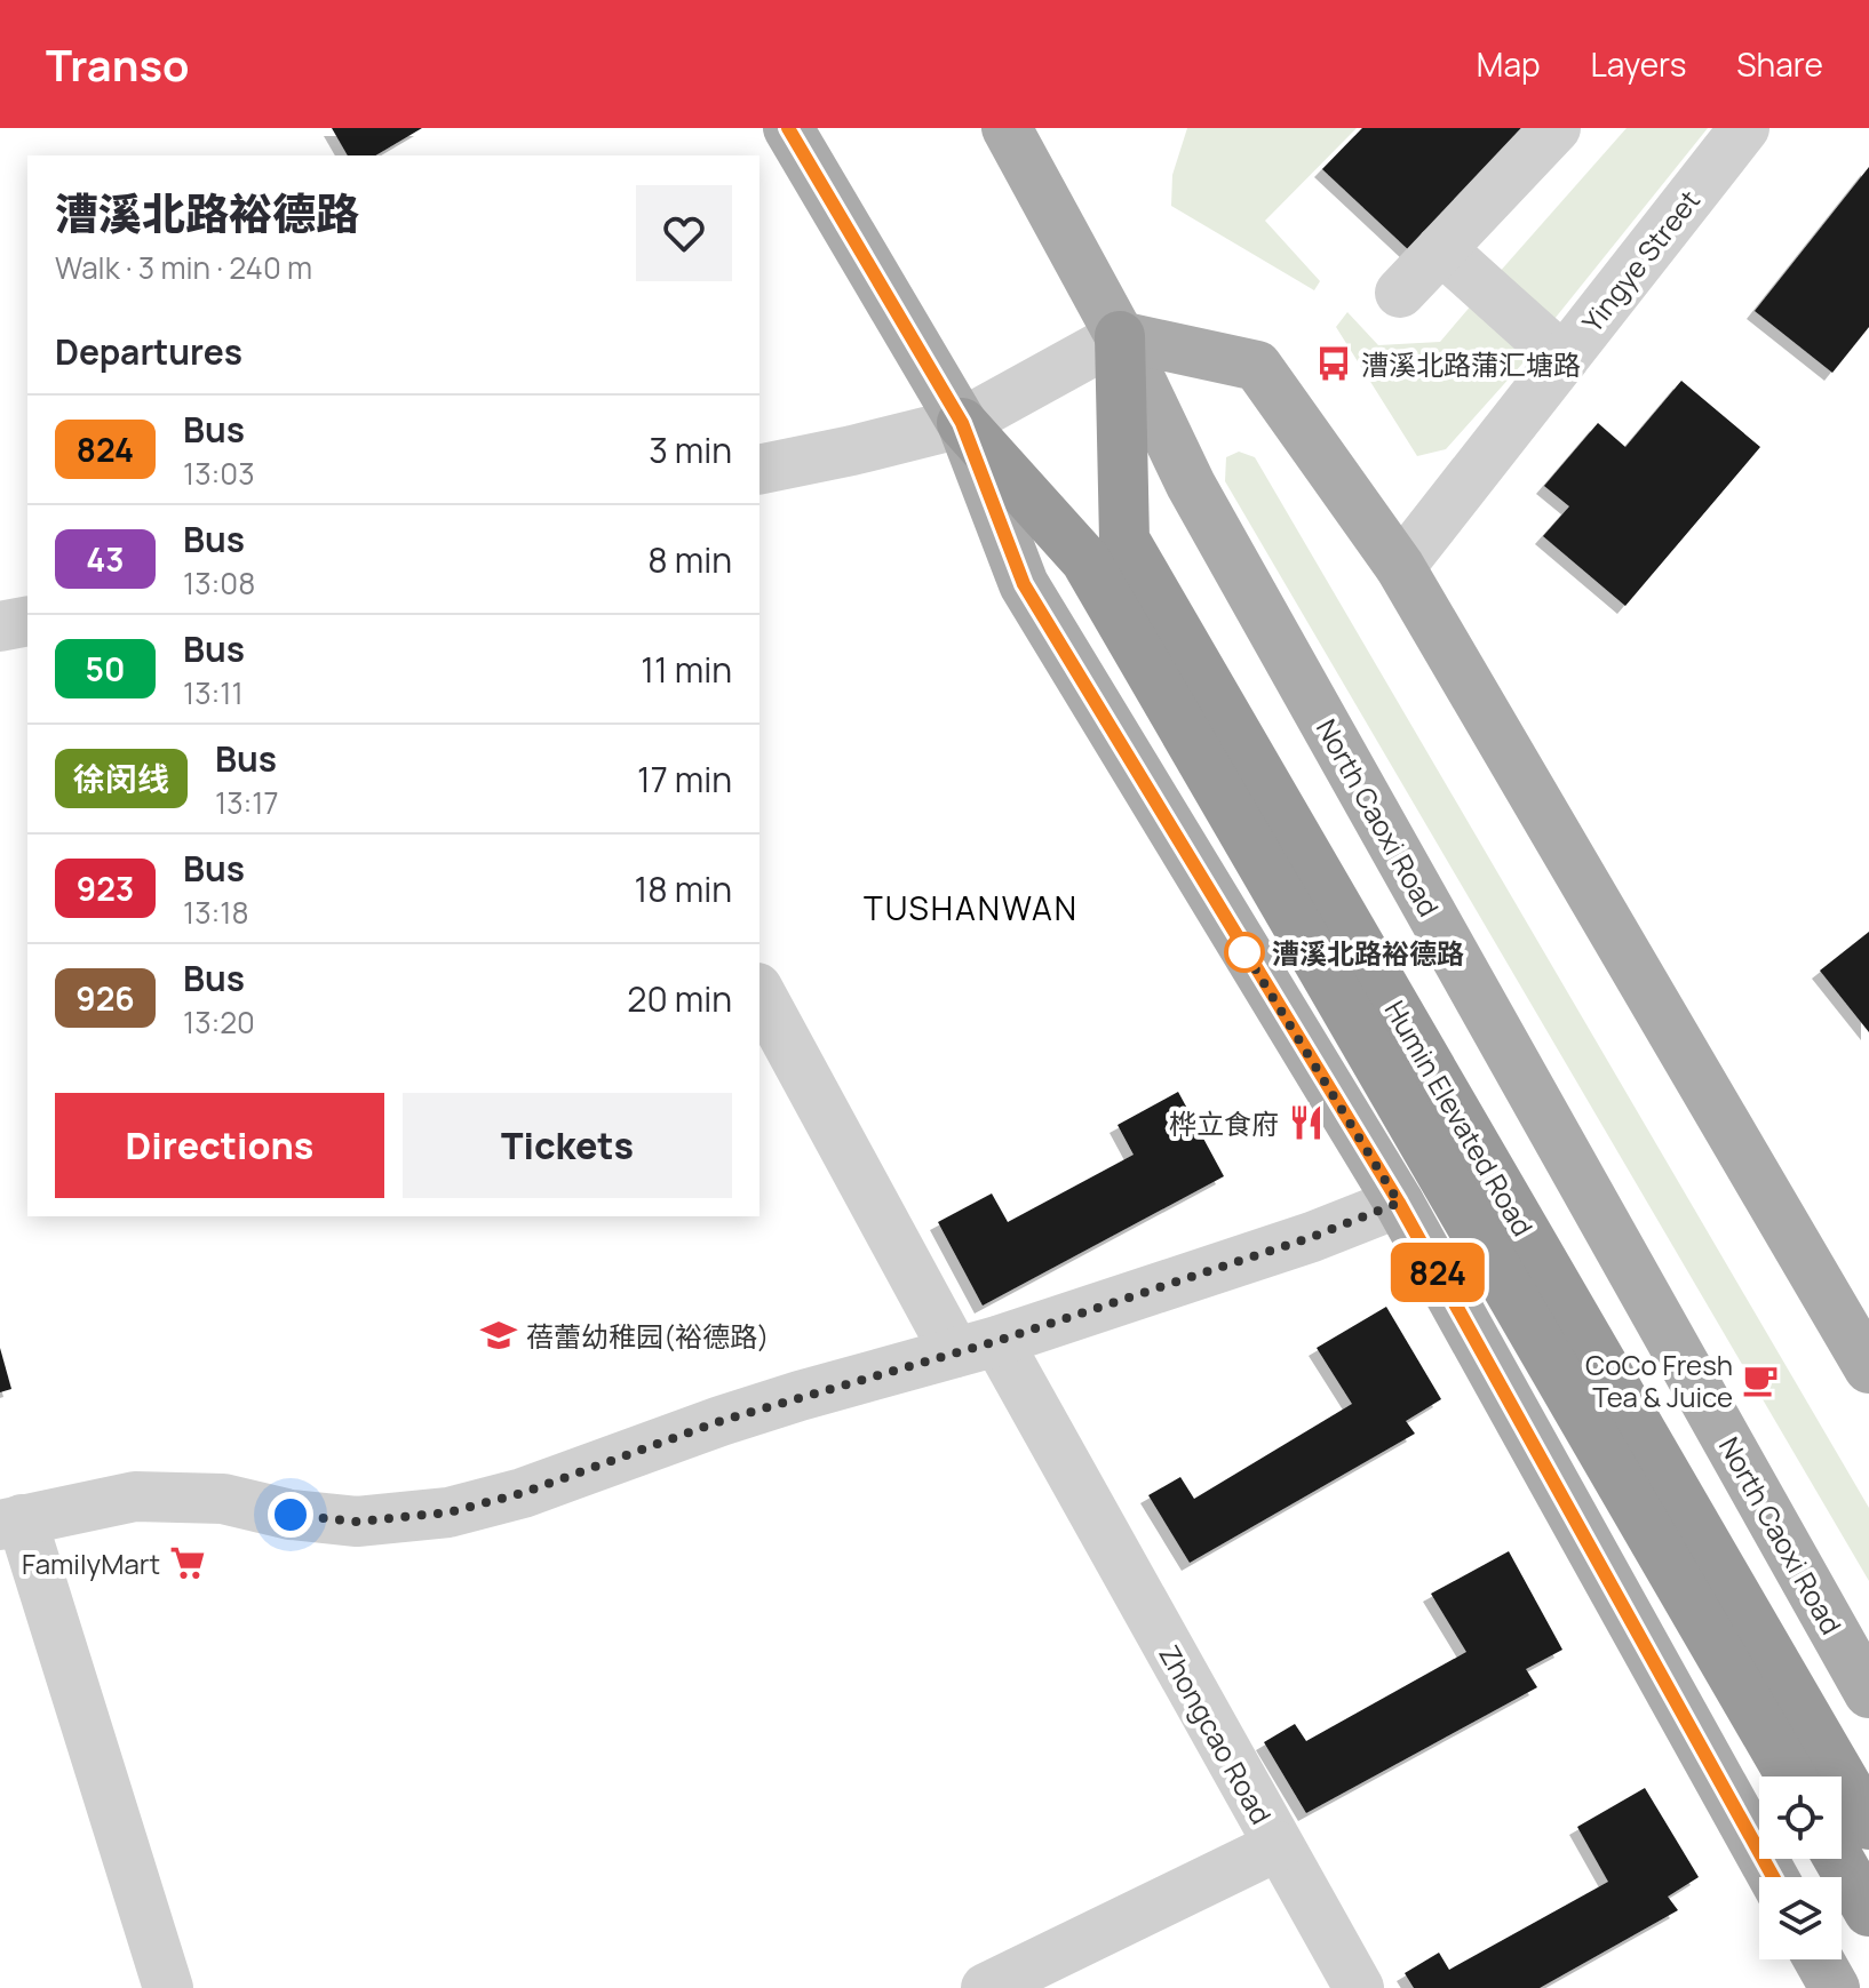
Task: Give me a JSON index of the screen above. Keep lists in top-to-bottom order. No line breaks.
{"streets":{"highway":["Humin Elevated Road"],"main road":["North Caoxi Road"],"street":["Yingye Street","Zhongcao Road"]},"crossings":[["North Caoxi Road","Humin Elevated Road"]],"districts":["TUSHANWAN"],"places":{"bus stop":["漕溪北路蒲汇塘路"],"other":["漕溪北路裕德路"],"restaurant":["桦立食府"],"school or university":["蓓蕾幼稚园(裕德路)"],"cafe":["CoCo Fresh Tea & Juice"],"supermarket":["FamilyMart"]},"lines":["bus line 824"],"page":{"header":"Transo","nav":["Map","Layers","Share"],"on_map":"824","heading":[["漕溪北路裕德路","Walk · 3 min · 240 m"],"Departures"],"list":[{"mark":"824","name":"Bus","note":"13:03","value":"3 min"},{"mark":"43","name":"Bus","note":"13:08","value":"8 min"},{"mark":"50","name":"Bus","note":"13:11","value":"11 min"},{"mark":"徐闵线","name":"Bus","note":"13:17","value":"17 min"},{"mark":"923","name":"Bus","note":"13:18","value":"18 min"},{"mark":"926","name":"Bus","note":"13:20","value":"20 min"}],"buttons":["Directions","Tickets"]}}
